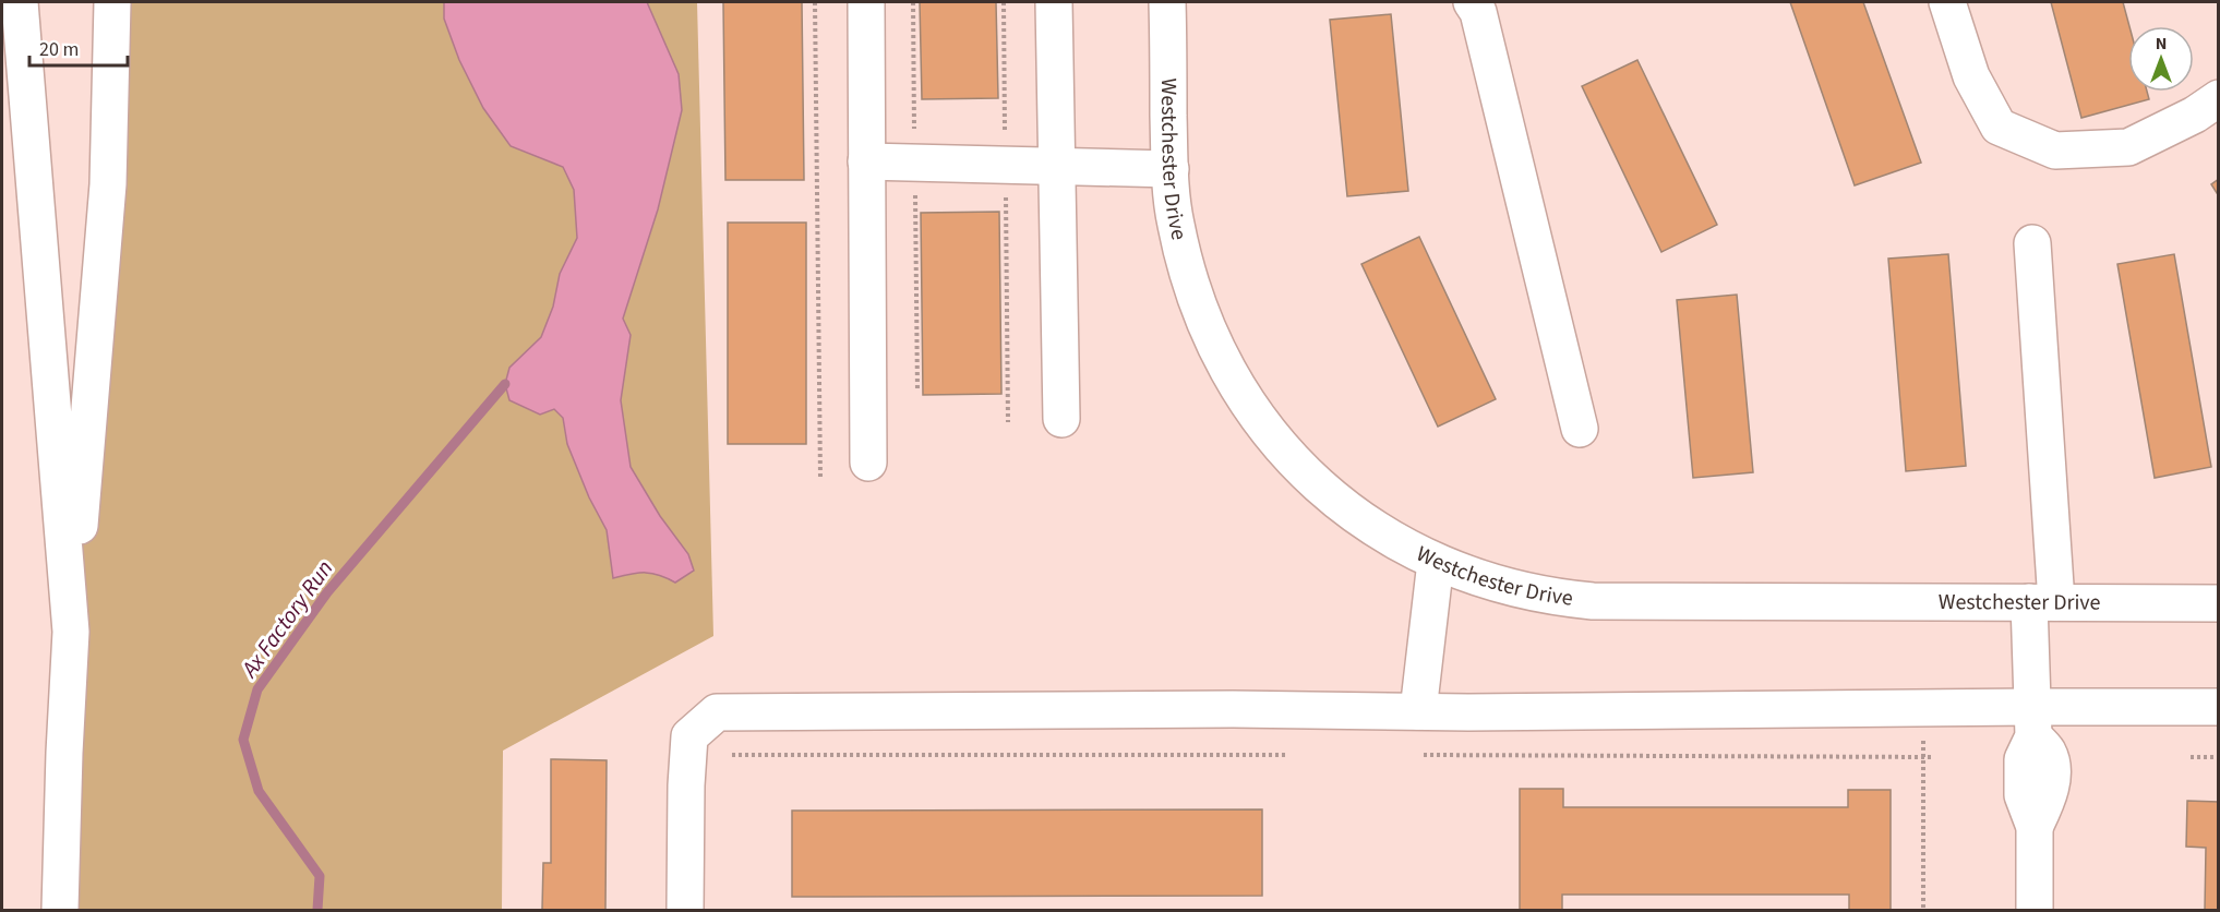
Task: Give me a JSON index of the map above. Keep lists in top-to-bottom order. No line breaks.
{"streets":{"main road":["Westchester Drive"]},"water":["Ax Factory Run"],"scale_bar":"20 m","north":"top"}
